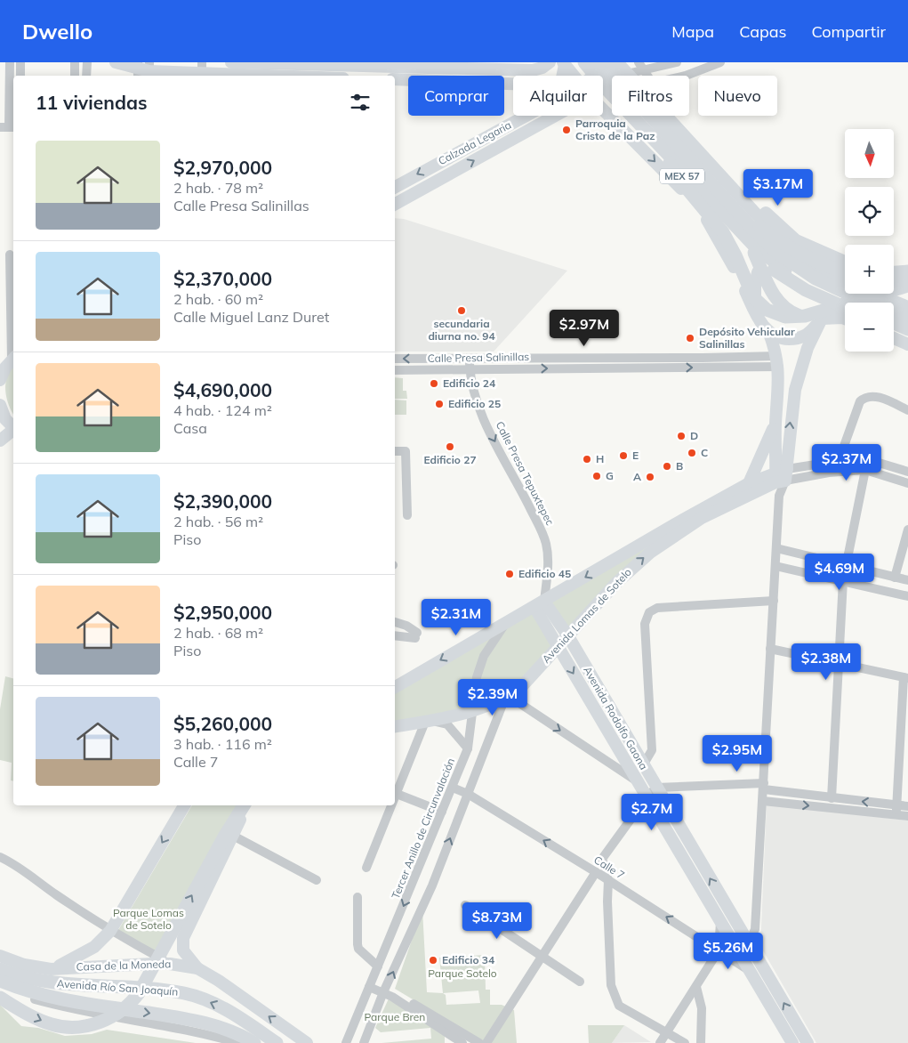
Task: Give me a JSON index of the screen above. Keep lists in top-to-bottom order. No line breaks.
{"streets":{"highway":["MEX 57","Avenida Río San Joaquín"],"main road":["Calzada Legaria","Avenida Lomas de Sotelo","Avenida Rodolfo Gaona","Casa de la Moneda"],"street":["Calle Presa Salinillas","Calle Presa Tepuxtepec","Tercer Anillo de Circunvalación","Calle 7"]},"crossings":[["Calle Presa Salinillas","Calle Presa Tepuxtepec"],["Calle Presa Tepuxtepec","Avenida Lomas de Sotelo"],["Calle Presa Tepuxtepec","Avenida Rodolfo Gaona"],["Avenida Lomas de Sotelo","Avenida Rodolfo Gaona"],["Avenida Lomas de Sotelo","Tercer Anillo de Circunvalación"],["Avenida Rodolfo Gaona","Calle 7"],["Tercer Anillo de Circunvalación","Calle 7"],["Casa de la Moneda","Avenida Río San Joaquín"]],"one_way":["Calle Presa Tepuxtepec","Calle 7","Casa de la Moneda"],"parks":["Parque Lomas de Sotelo","Parque Sotelo","Parque Bren"],"places":["Parroquia Cristo de la Paz","secundaria diurna no. 94","Depósito Vehicular Salinillas","Edificio 24","Edificio 25","D","Edificio 27","C","E","H","B","G","A","Edificio 45","Edificio 34"],"north":"bottom","page":{"header":"Dwello","nav":["Mapa","Capas","Compartir"],"chip":["Comprar","Alquilar","Filtros","Nuevo"],"heading":"11 viviendas","map_buttons":["+","−"],"list":[{"name":"$2,970,000","note":"2 hab. · 78 m² · Calle Presa Salinillas"},{"name":"$2,370,000","note":"2 hab. · 60 m² · Calle Miguel Lanz Duret"},{"name":"$4,690,000","note":"4 hab. · 124 m² · Casa"},{"name":"$2,390,000","note":"2 hab. · 56 m² · Piso"},{"name":"$2,950,000","note":"2 hab. · 68 m² · Piso"},{"name":"$5,260,000","note":"3 hab. · 116 m² · Calle 7"}],"price":["$3.17M","$2.97M","$2.37M","$4.69M","$2.31M","$2.38M","$2.39M","$2.95M","$2.7M","$8.73M","$5.26M"]}}
